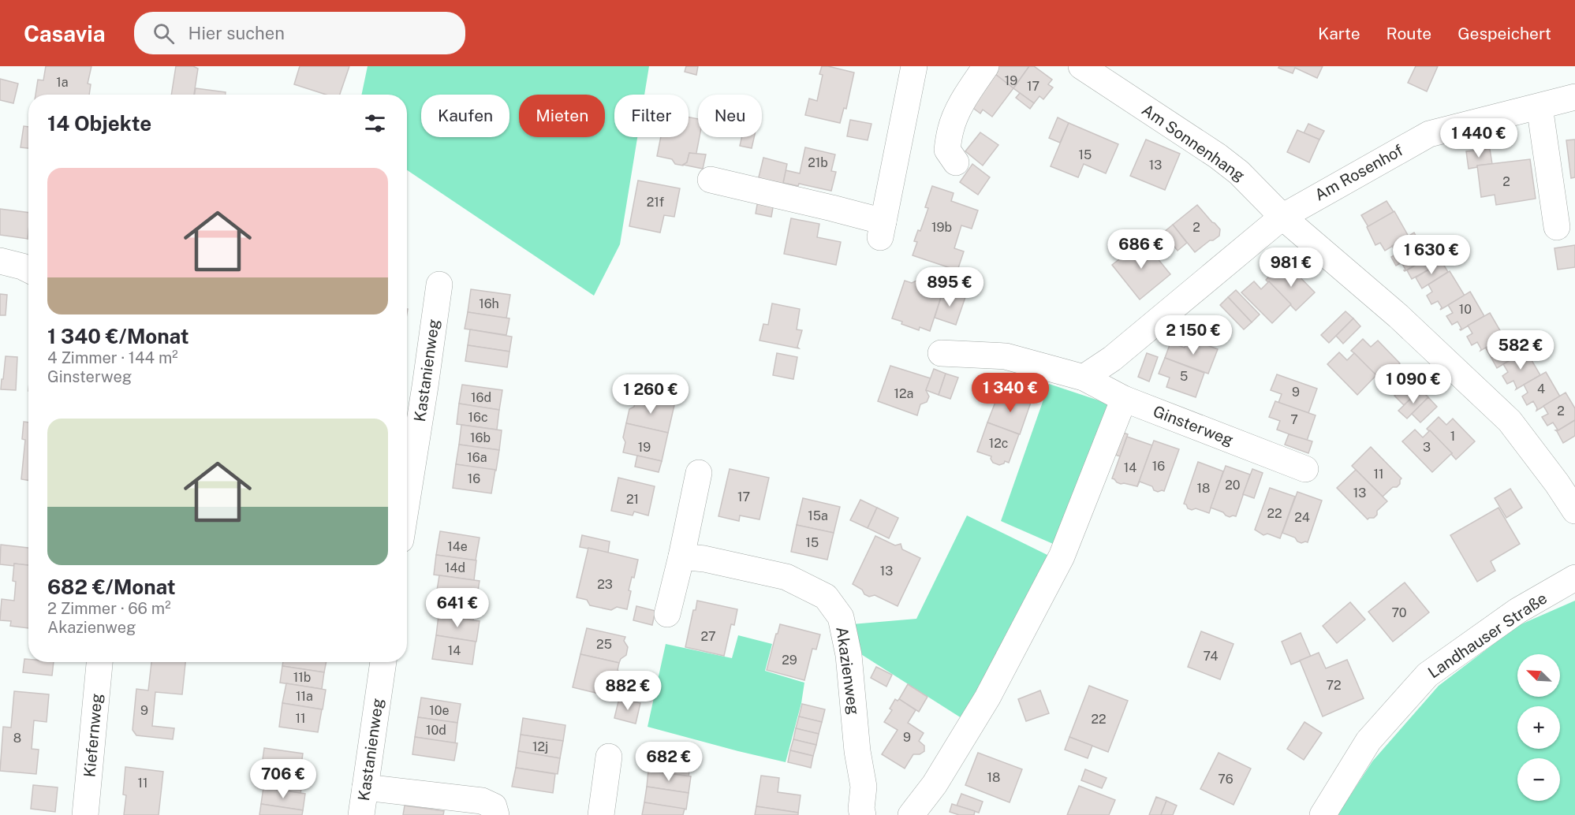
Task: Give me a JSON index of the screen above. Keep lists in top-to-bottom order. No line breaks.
{"streets":{"street":["Am Sonnenhang","Am Rosenhof","Kastanienweg","Ginsterweg","Landhauser Straße","Akazienweg","Kiefernweg"]},"crossings":[["Am Sonnenhang","Am Rosenhof"]],"house_numbers":["19","1a","17","15","21b","13","2","21f","19b","2","16h","10","5","4","9","12a","16d","2","16c","7","1","16b","12c","19","3","16a","16","14","11","16","20","18","13","17","21","22","15a","24","15","14e","14d","13","23","70","27","25","14","74","29","11b","72","11a","9","10e","11","22","10d","9","8","12j","18","76","11"],"north":"top left","page":{"header":"Casavia","search":"Hier suchen","nav":["Karte","Route","Gespeichert"],"chip":["Kaufen","Mieten","Filter","Neu"],"heading":"14 Objekte","price":["1 440 €","686 €","1 630 €","981 €","895 €","2 150 €","582 €","1 090 €","1 340 €","1 260 €","641 €","882 €","682 €","706 €"],"list":[{"name":"1 340 €/Monat","note":"4 Zimmer · 144 m² · Ginsterweg"},{"name":"682 €/Monat","note":"2 Zimmer · 66 m² · Akazienweg"}],"map_buttons":["+","−"]}}
